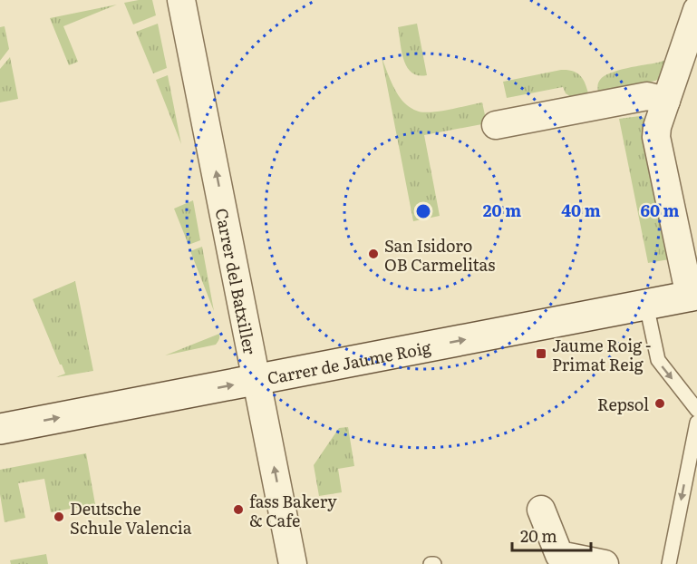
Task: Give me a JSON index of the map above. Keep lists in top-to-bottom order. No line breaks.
{"streets":{"street":["Carrer del Batxiller","Carrer de Jaume Roig"]},"crossings":[["Carrer del Batxiller","Carrer de Jaume Roig"]],"one_way":["Carrer del Batxiller","Carrer de Jaume Roig"],"places":{"other":["San Isidoro OB Carmelitas","Repsol","fass Bakery & Cafe","Deutsche Schule Valencia"],"transit":["Jaume Roig - Primat Reig"]},"scale_bar":"20 m","rings":["20 m","40 m","60 m"]}
